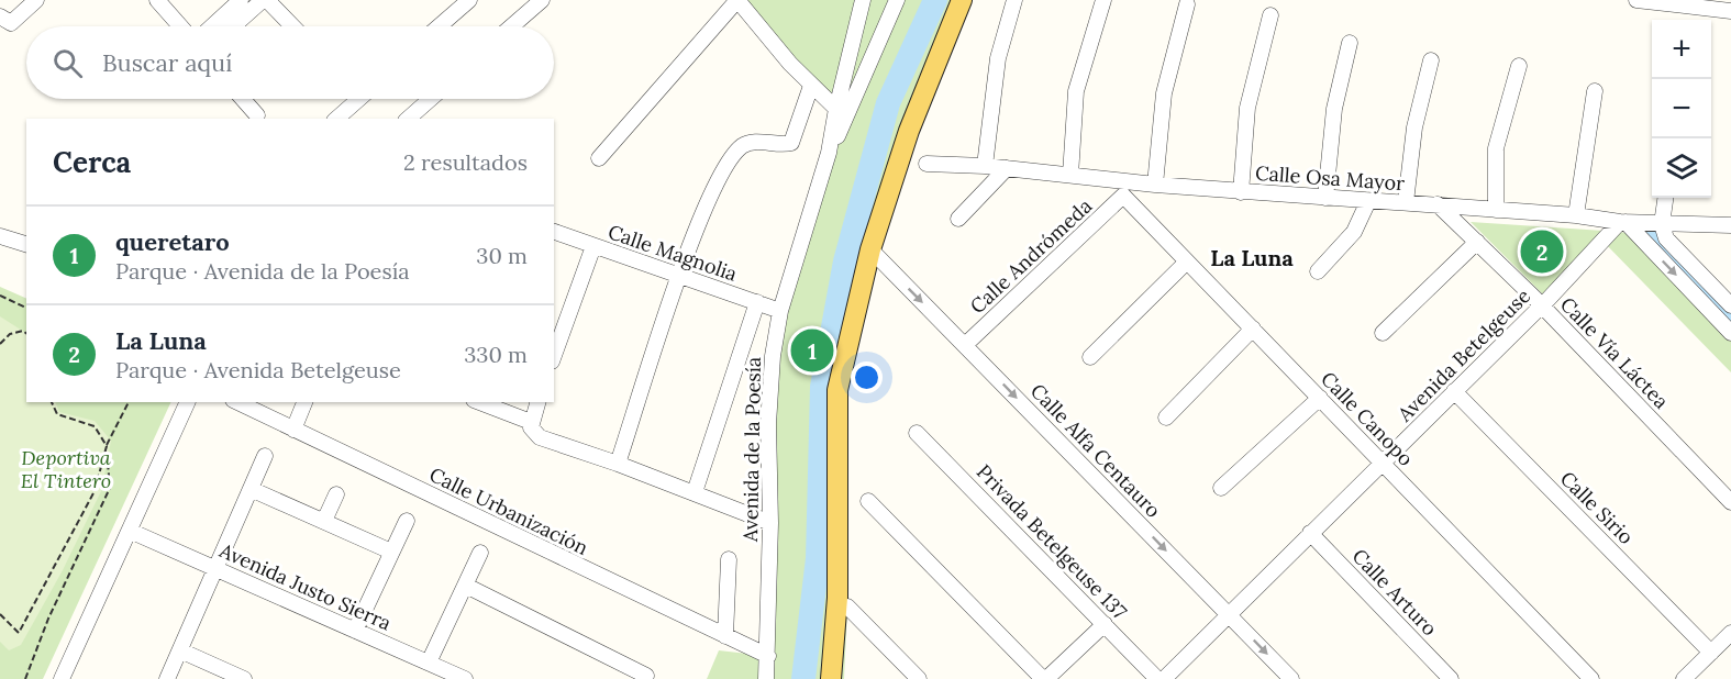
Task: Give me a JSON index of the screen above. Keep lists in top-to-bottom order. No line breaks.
{"streets":{"street":["Calle Osa Mayor","Calle Magnolia","Calle Andrómeda","Calle Vía Láctea","Avenida Betelgeuse","Calle Canopo","Avenida de la Poesía","Calle Alfa Centauro","Calle Sirio","Calle Urbanización","Privada Betelgeuse 137","Avenida Justo Sierra","Calle Arturo"]},"crossings":[["Calle Osa Mayor","Calle Andrómeda"],["Calle Osa Mayor","Calle Vía Láctea"],["Calle Osa Mayor","Avenida Betelgeuse"],["Calle Osa Mayor","Calle Canopo"],["Calle Magnolia","Avenida de la Poesía"],["Calle Andrómeda","Calle Canopo"],["Calle Andrómeda","Calle Alfa Centauro"],["Calle Vía Láctea","Avenida Betelgeuse"],["Avenida Betelgeuse","Calle Canopo"],["Avenida Betelgeuse","Calle Alfa Centauro"],["Avenida Betelgeuse","Calle Sirio"],["Avenida Betelgeuse","Calle Arturo"],["Avenida de la Poesía","Calle Urbanización"]],"one_way":["Calle Alfa Centauro"],"districts":["La Luna"],"parks":["Deportiva El Tintero"],"page":{"map_buttons":["+","−"],"search":"Buscar aquí","heading":["Cerca","2 resultados"],"list":[{"mark":"1","name":"queretaro","note":"Parque · Avenida de la Poesía","value":"30 m"},{"mark":"2","name":"La Luna","note":"Parque · Avenida Betelgeuse","value":"330 m"}],"pins":["2","1"]}}
